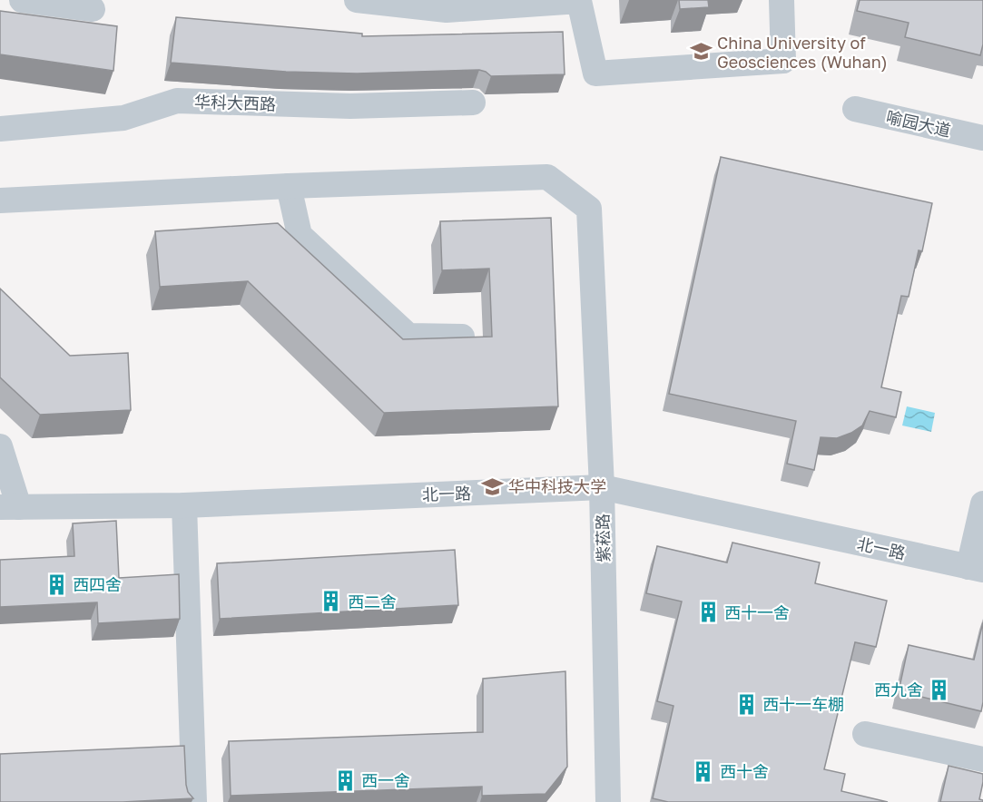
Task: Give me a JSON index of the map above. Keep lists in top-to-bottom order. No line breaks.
{"streets":{"street":["华科大西路","喻园大道","北一路","紫菘路"]},"crossings":[["北一路","紫菘路"]],"places":{"school or university":["China University of Geosciences (Wuhan)","华中科技大学"],"building":["西四舍","西二舍","西十一舍","西九舍","西十一车棚","西十舍","西一舍"]}}
